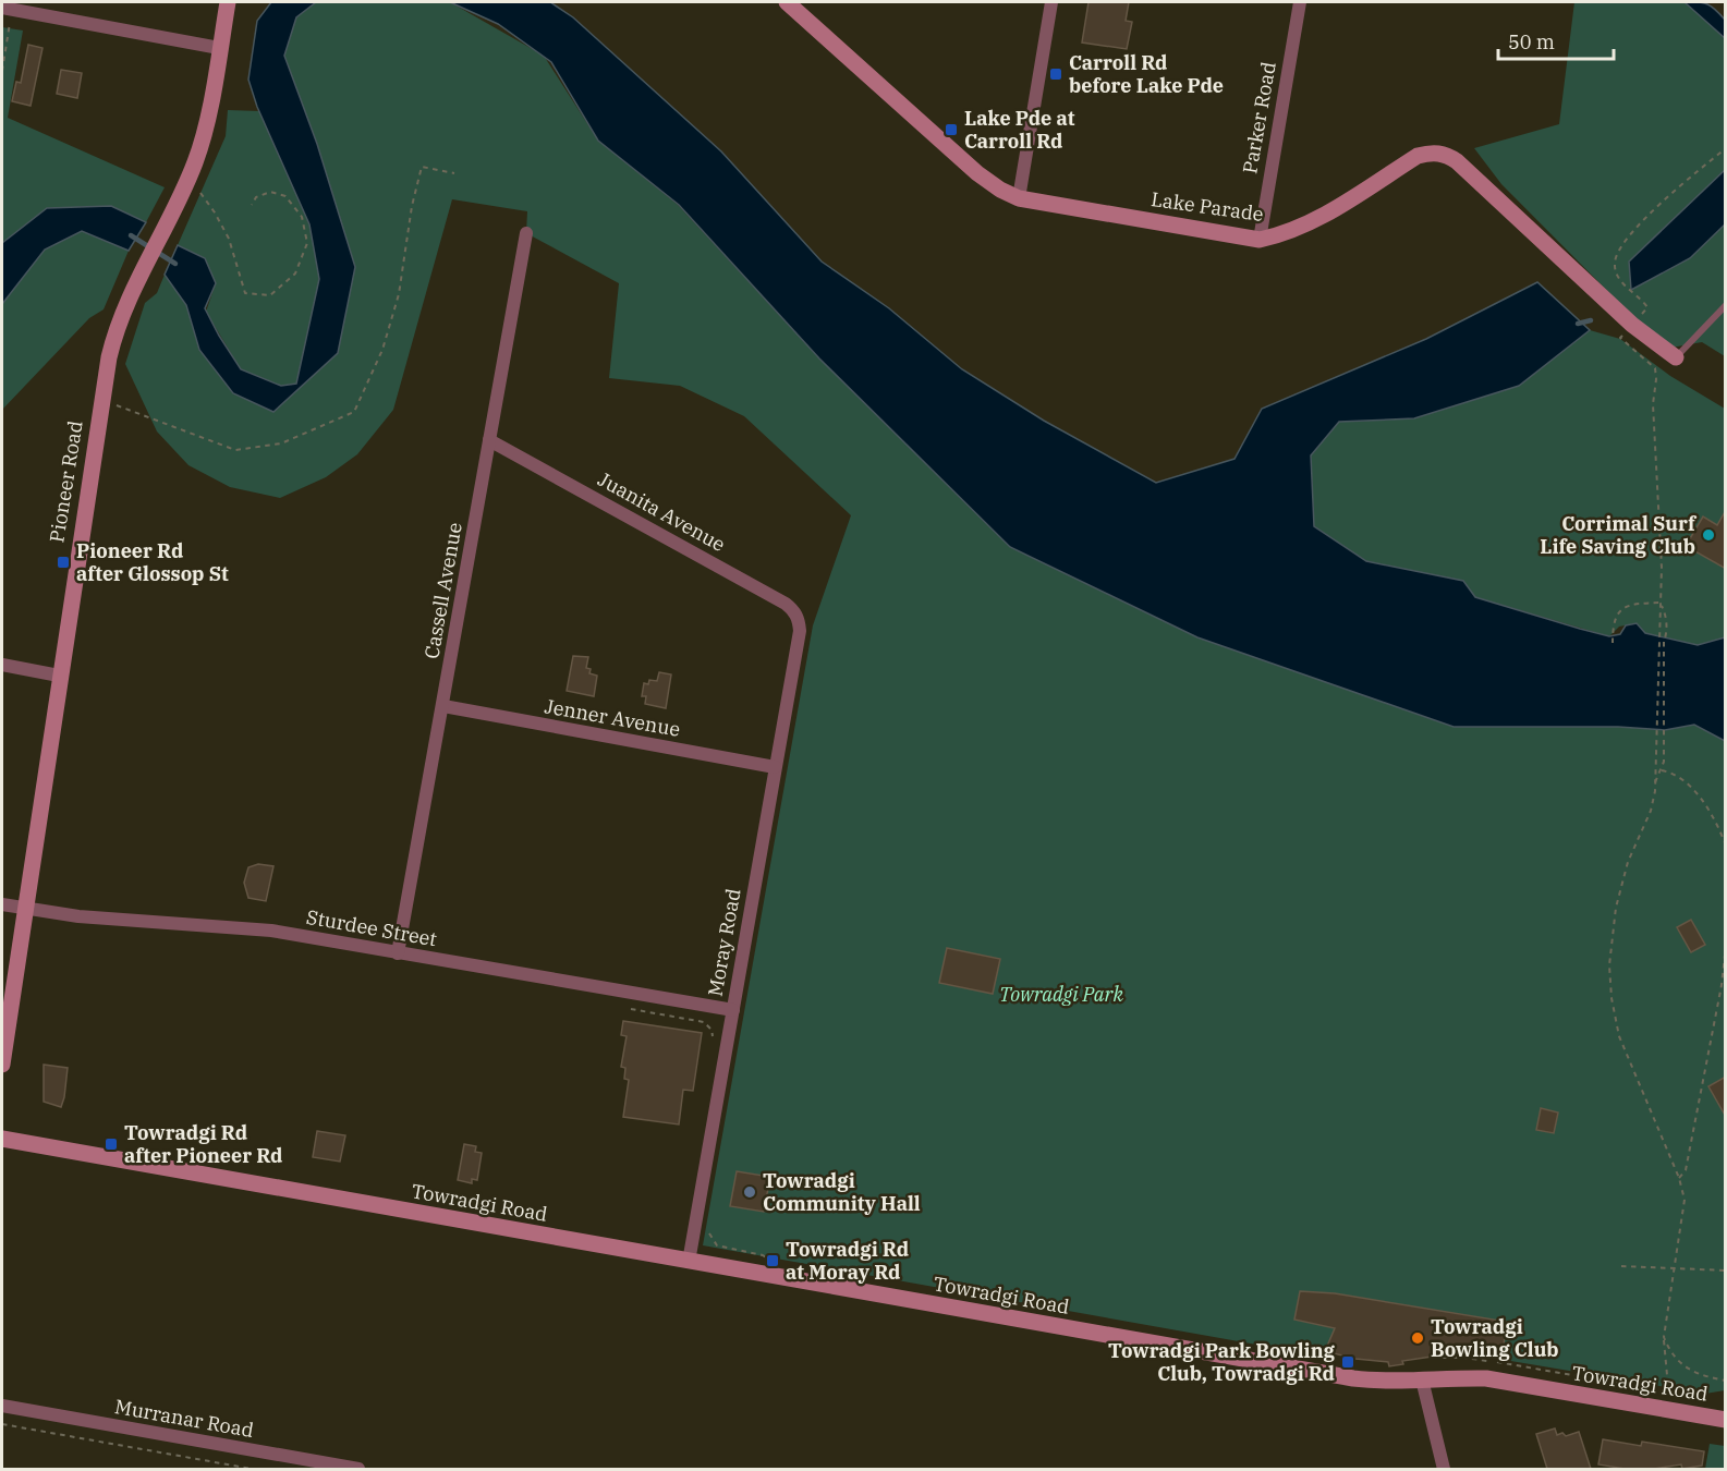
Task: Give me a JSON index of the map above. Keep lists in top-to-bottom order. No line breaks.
{"streets":{"main road":["Lake Parade","Pioneer Road","Towradgi Road"],"street":["Parker Road","Juanita Avenue","Cassell Avenue","Jenner Avenue","Sturdee Street","Moray Road","Murranar Road"]},"crossings":[["Parker Road","Lake Parade"],["Pioneer Road","Sturdee Street"],["Juanita Avenue","Cassell Avenue"],["Juanita Avenue","Moray Road"],["Cassell Avenue","Jenner Avenue"],["Cassell Avenue","Sturdee Street"],["Jenner Avenue","Moray Road"],["Sturdee Street","Moray Road"],["Moray Road","Towradgi Road"]],"parks":["Towradgi Park"],"places":{"transit":["Carroll Rd before Lake Pde","Lake Pde at Carroll Rd","Pioneer Rd after Glossop St","Towradgi Rd after Pioneer Rd","Towradgi Rd at Moray Rd","Towradgi Park Bowling Club, Towradgi Rd"],"other":["Corrimal Surf Life Saving Club","Towradgi Community Hall","Towradgi Bowling Club"]},"scale_bar":"50 m"}
